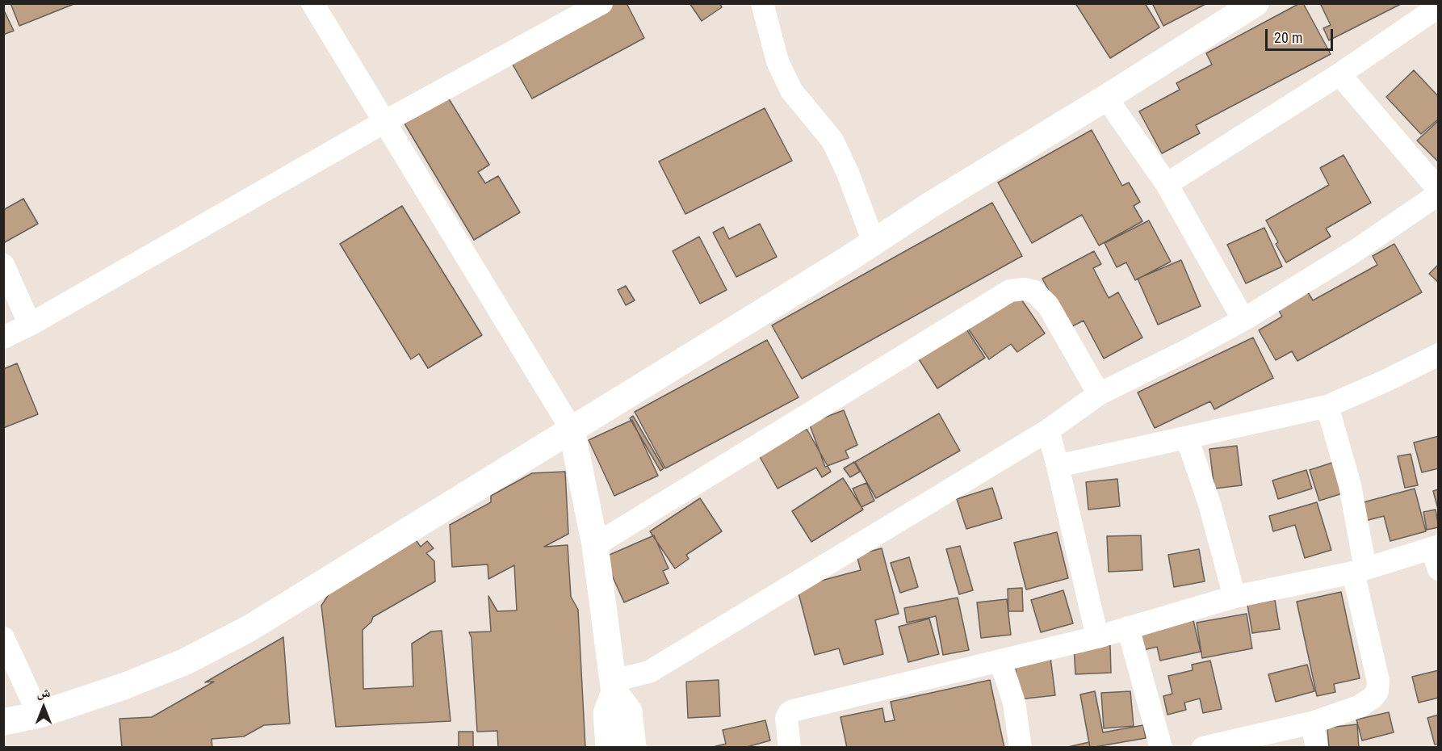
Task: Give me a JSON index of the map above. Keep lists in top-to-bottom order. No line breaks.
{"scale_bar":"20 m","north":"top"}
